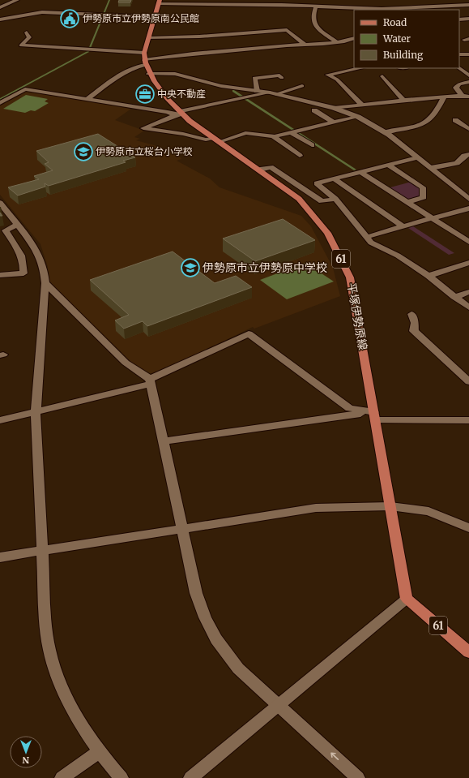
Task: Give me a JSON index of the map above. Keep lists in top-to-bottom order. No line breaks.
{"streets":{"main road":["61","平塚伊勢原線"]},"crossings":[["61","平塚伊勢原線"]],"places":{"public building":["伊勢原市立伊勢原南公民館"],"office":["中央不動産"],"school or university":["伊勢原市立桜台小学校","伊勢原市立伊勢原中学校"]},"legend":["Road","Water","Building"],"north":"bottom"}
